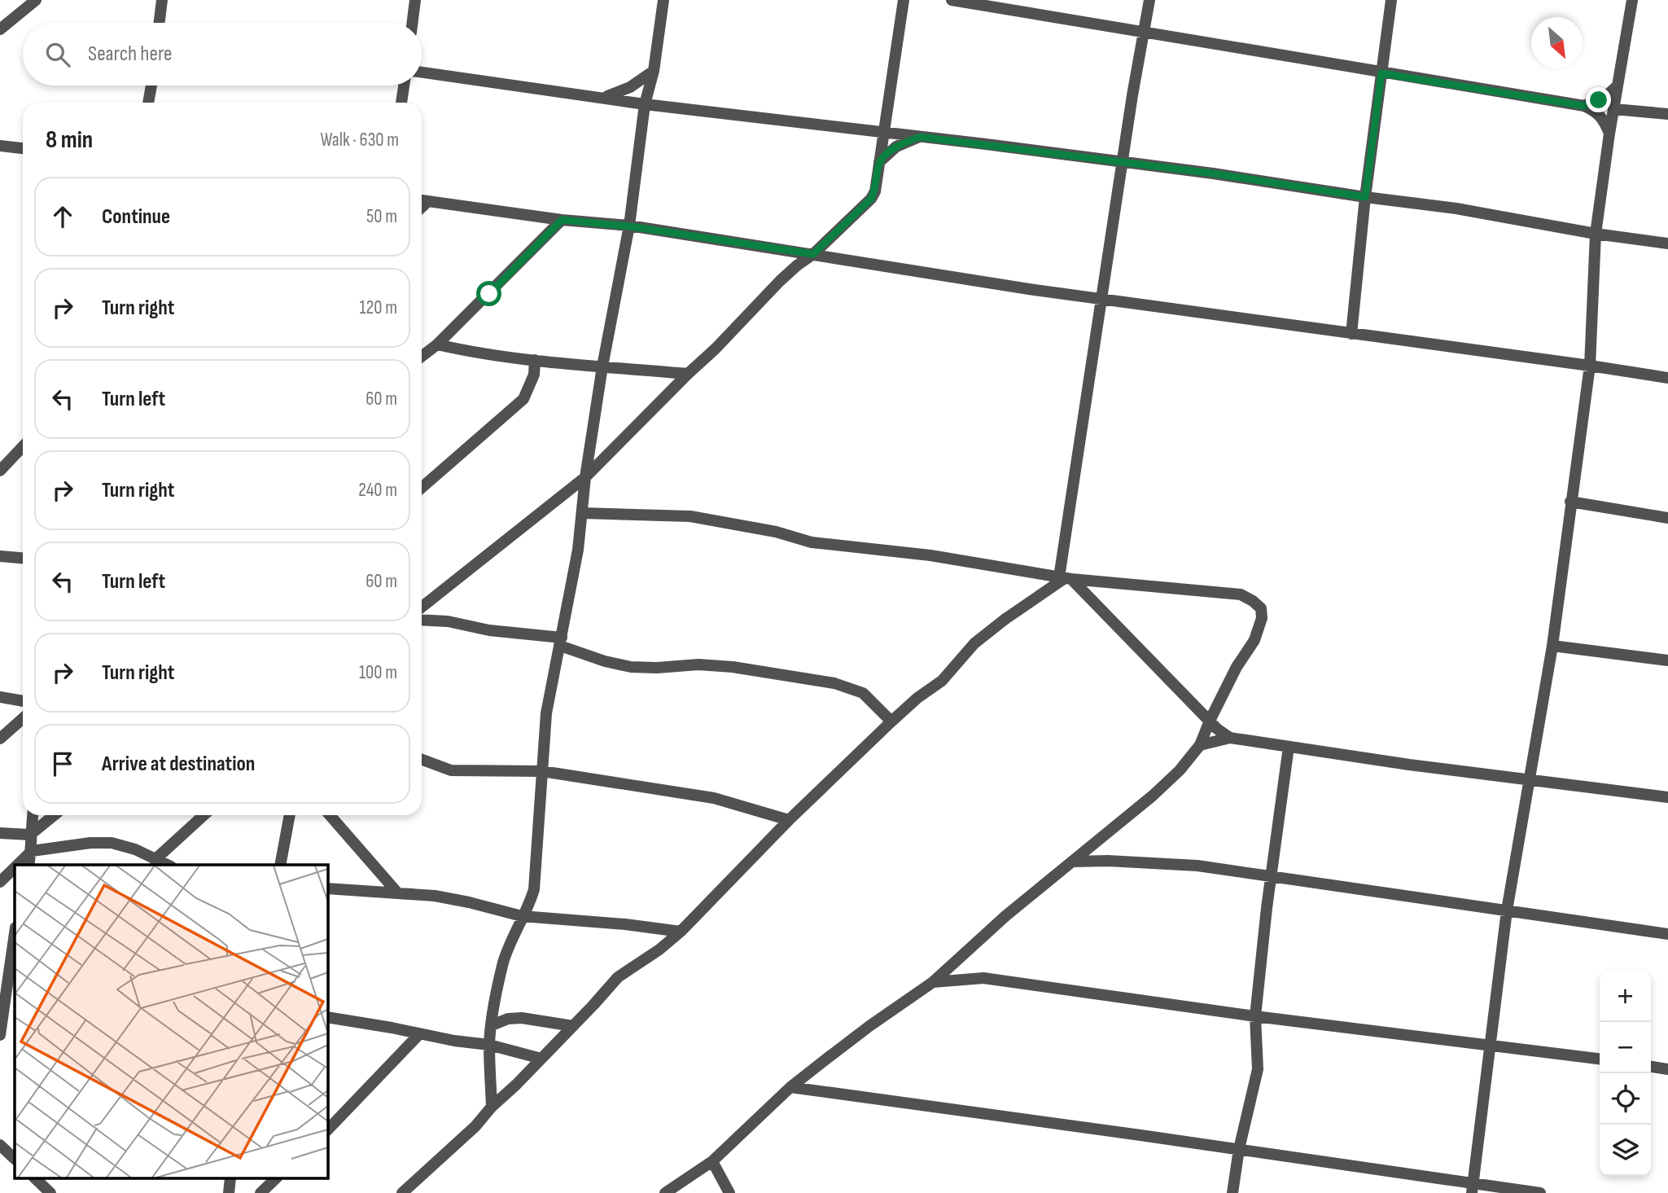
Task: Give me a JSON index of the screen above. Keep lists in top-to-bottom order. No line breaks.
{"north":"bottom right","page":{"search":"Search here","heading":["8 min","Walk · 630 m"],"list":[["Continue","50 m"],["Turn right","120 m"],["Turn left","60 m"],["Turn right","240 m"],["Turn left","60 m"],["Turn right","100 m"],"Arrive at destination"],"map_buttons":["+","−"]}}
